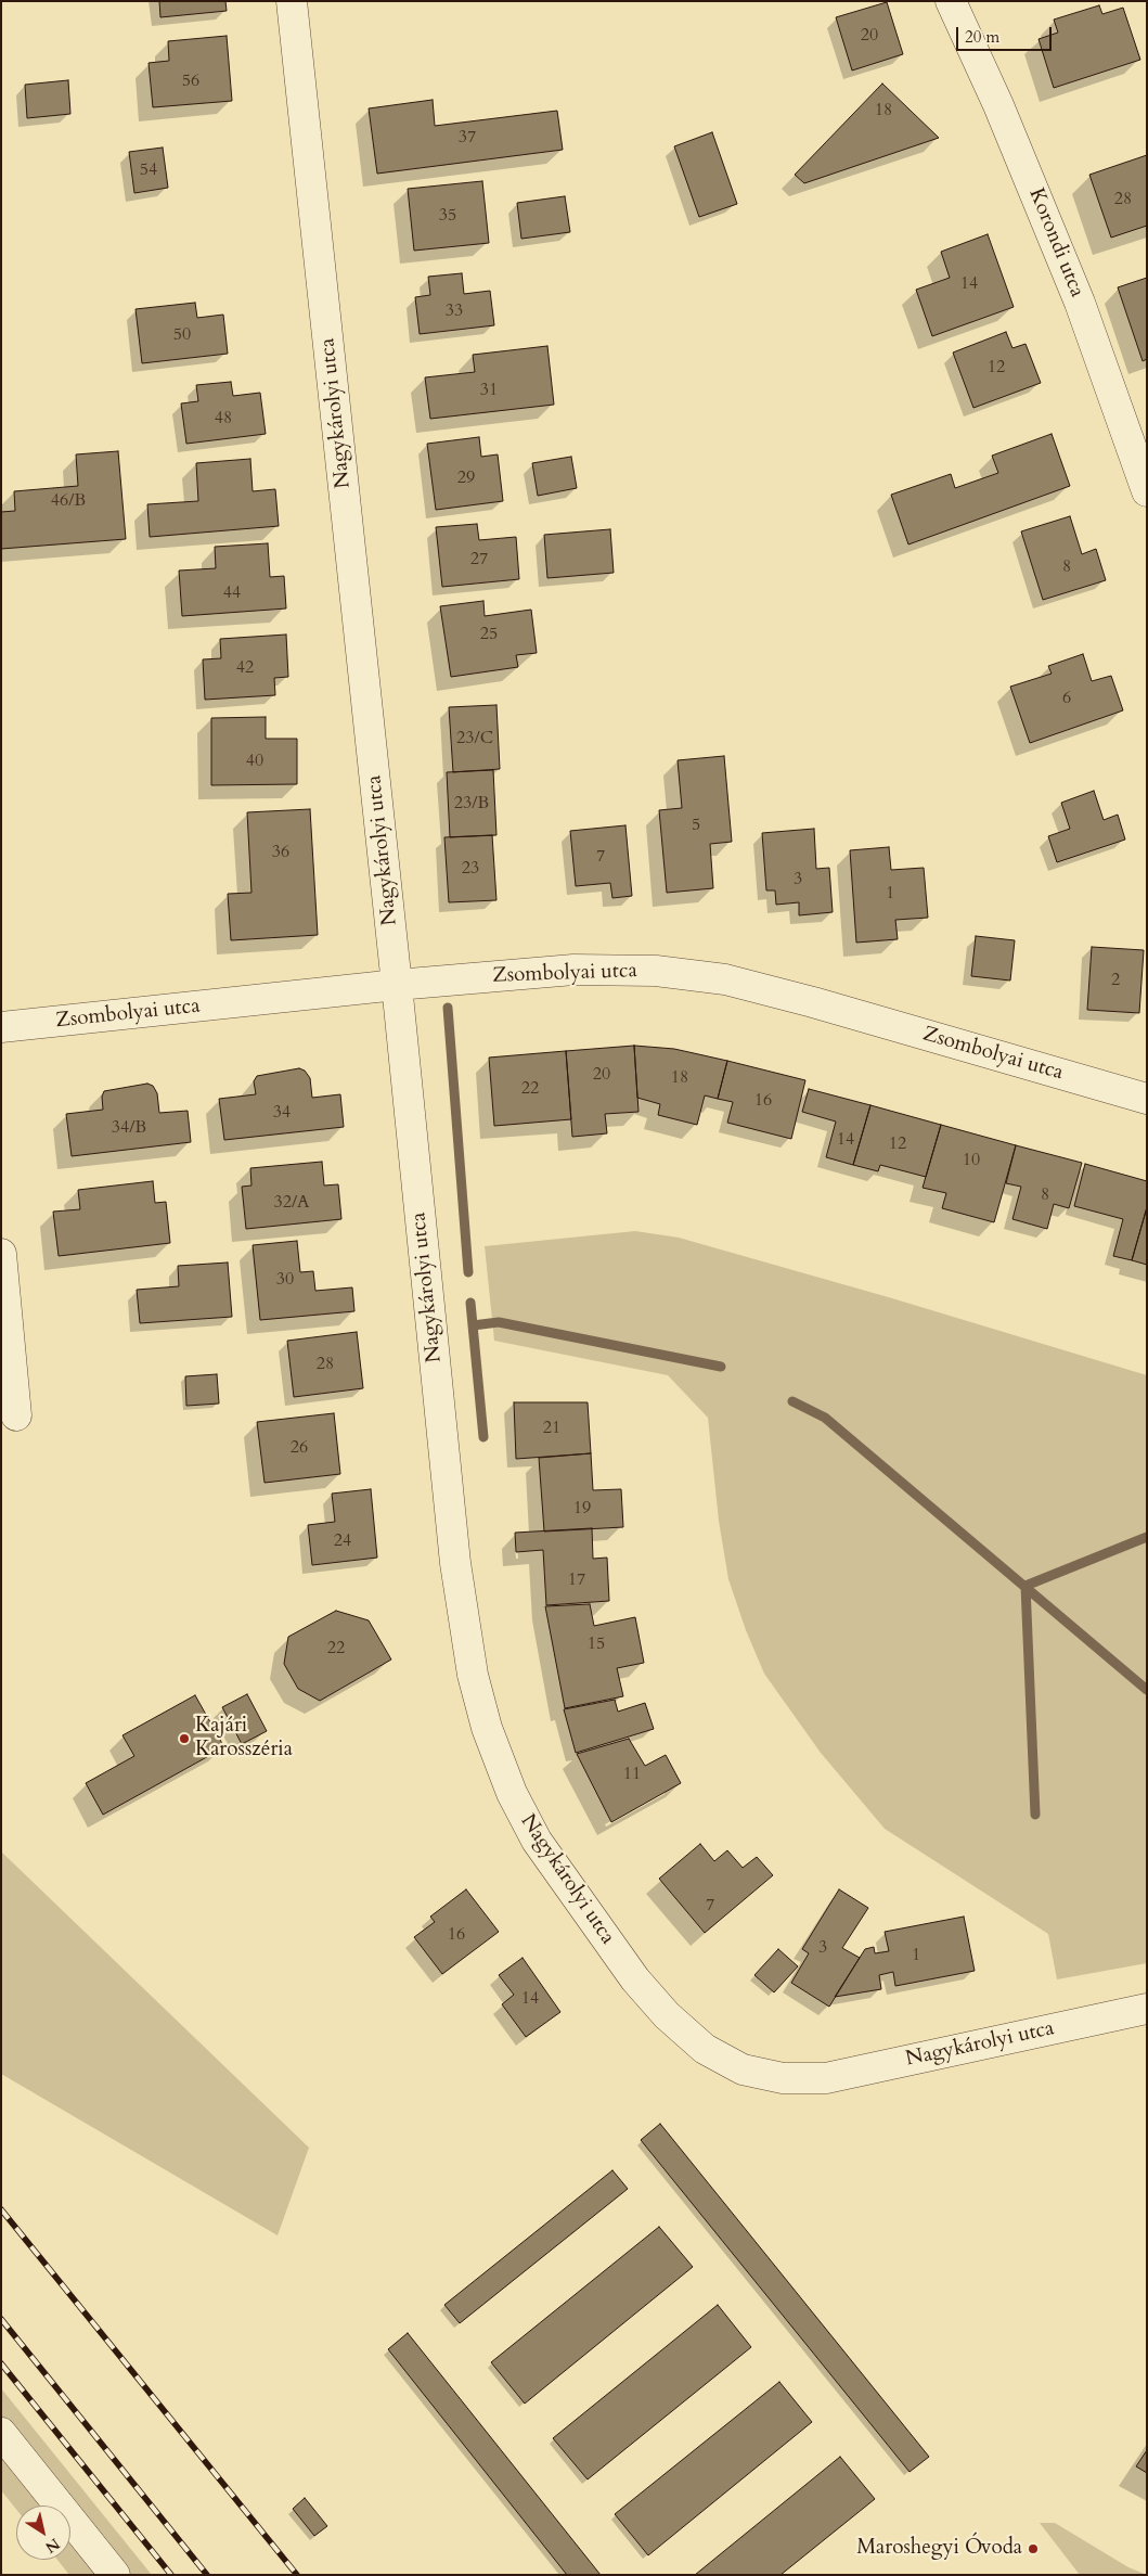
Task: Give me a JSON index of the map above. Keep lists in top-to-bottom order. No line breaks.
{"streets":{"street":["Korondi utca","Nagykárolyi utca","Zsombolyai utca"]},"crossings":[["Nagykárolyi utca","Zsombolyai utca"]],"places":["Kajári Karosszéria","Maroshegyi Óvoda"],"house_numbers":["20","56","18","37","54","28","35","14","33","50","12","31","48","29","46/B","27","8","44","25","42","6","23/C","40","23/B","5","36","7","23","3","1","2","20","18","22","16","34","34/B","14","12","10","8","32/A","30","28","21","26","19","24","17","15","22","11","7","16","3","1","14"],"scale_bar":"20 m","north":"bottom right"}
